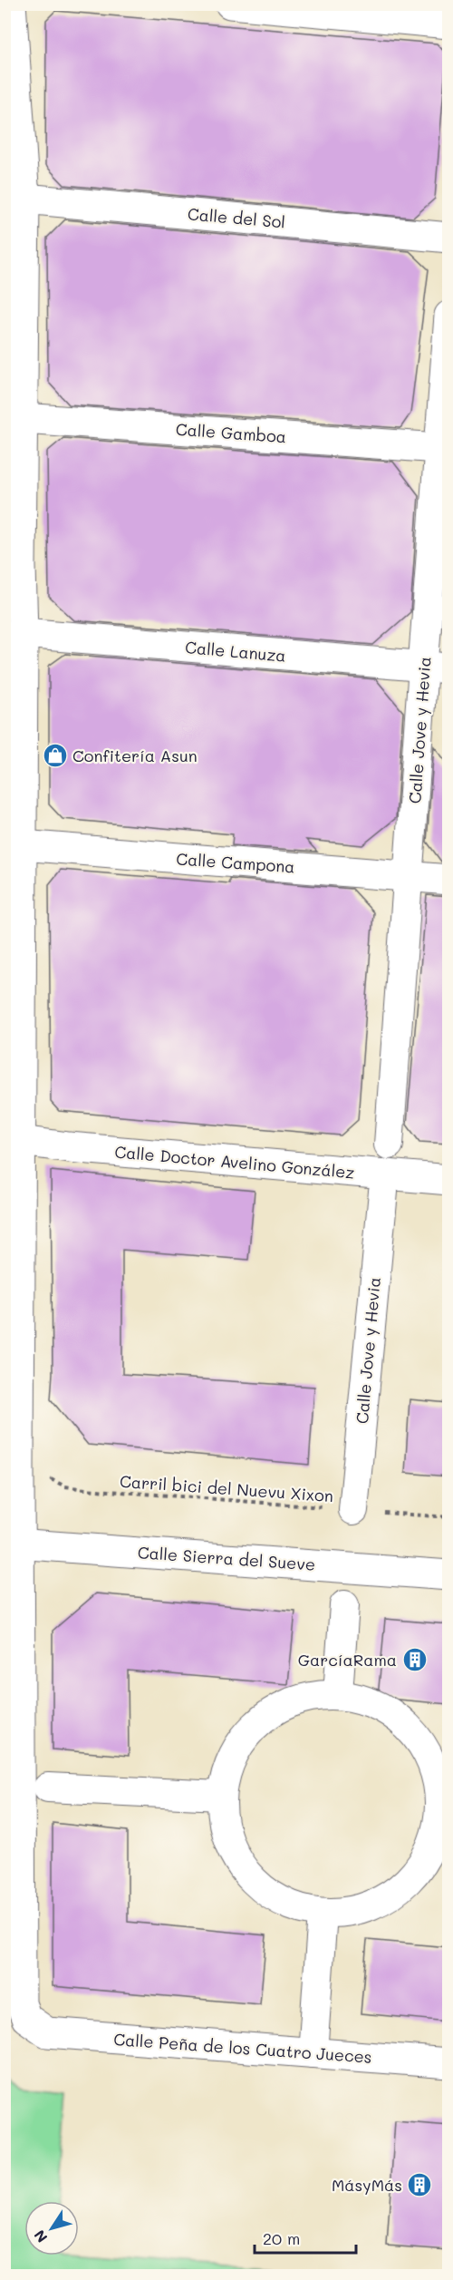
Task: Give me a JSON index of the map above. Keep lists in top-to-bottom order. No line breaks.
{"streets":{"street":["Calle del Sol","Calle Gamboa","Calle Lanuza","Calle Jove y Hevia","Calle Campona","Calle Doctor Avelino González","Calle Sierra del Sueve","Calle Peña de los Cuatro Jueces"],"path":["Carril bici del Nuevu Xixon"]},"crossings":[["Calle Gamboa","Calle Jove y Hevia"],["Calle Lanuza","Calle Jove y Hevia"],["Calle Jove y Hevia","Calle Campona"],["Calle Jove y Hevia","Carril bici del Nuevu Xixon"],["Calle Sierra del Sueve","Calle Peña de los Cuatro Jueces"]],"places":{"shop":["Confitería Asun"],"building":["GarcíaRama","MásyMás"]},"scale_bar":"20 m","north":"bottom left"}
